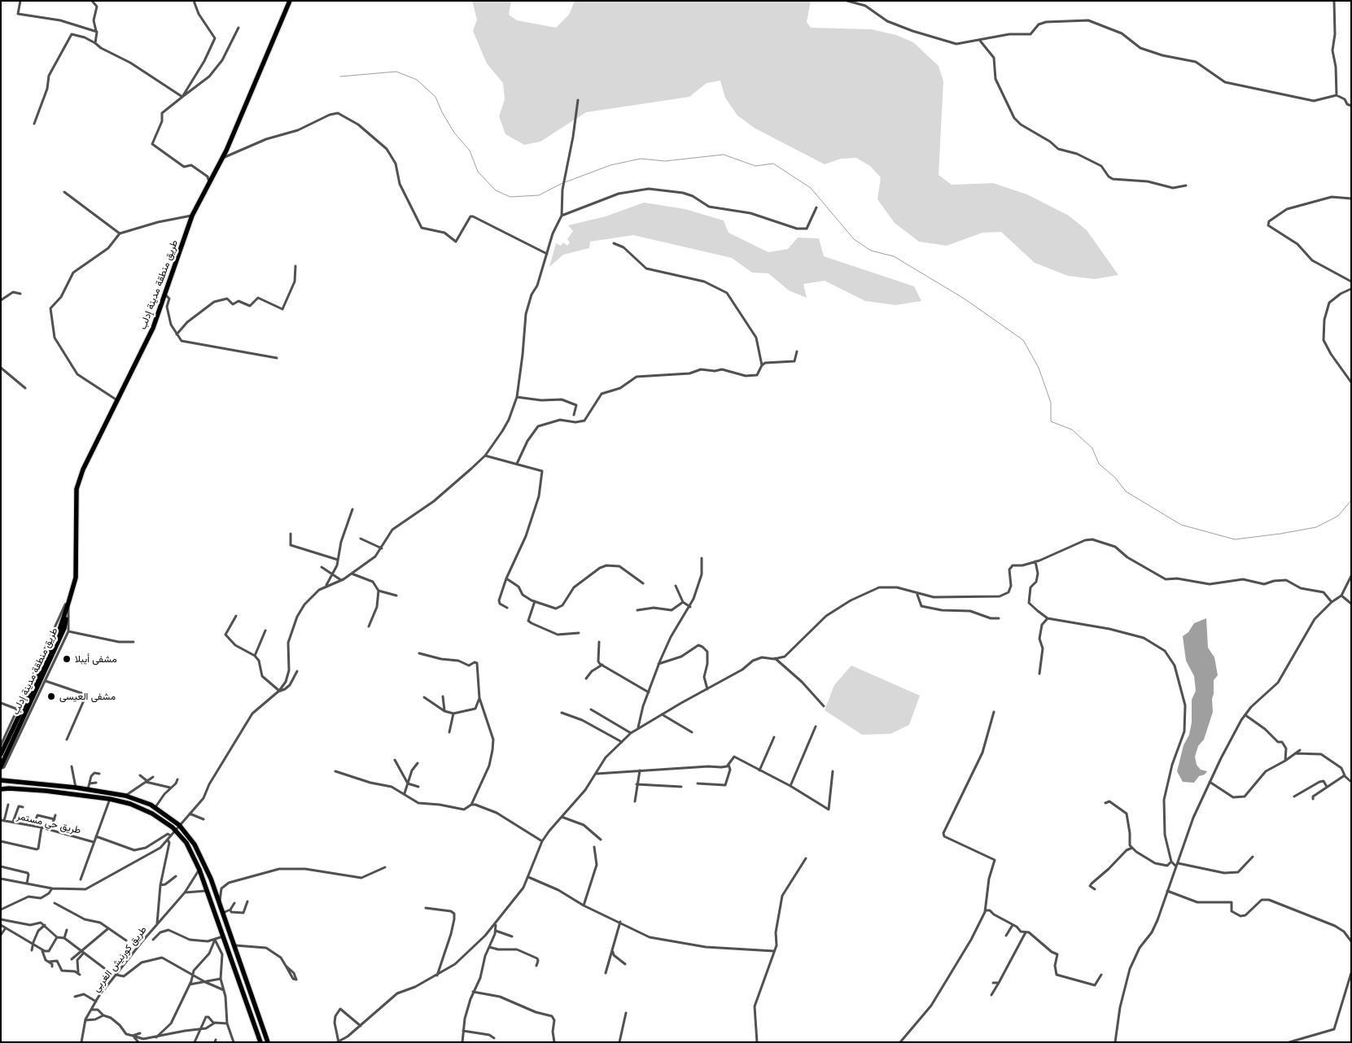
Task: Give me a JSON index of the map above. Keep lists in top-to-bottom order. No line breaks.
{"streets":{"main road":["طريق منطقة مدينة إدلب"],"street":["طريق حي مستمر","طريق كورنيش الغربي"]},"places":["مشفى أيبلا","مشفى العيسى"]}
